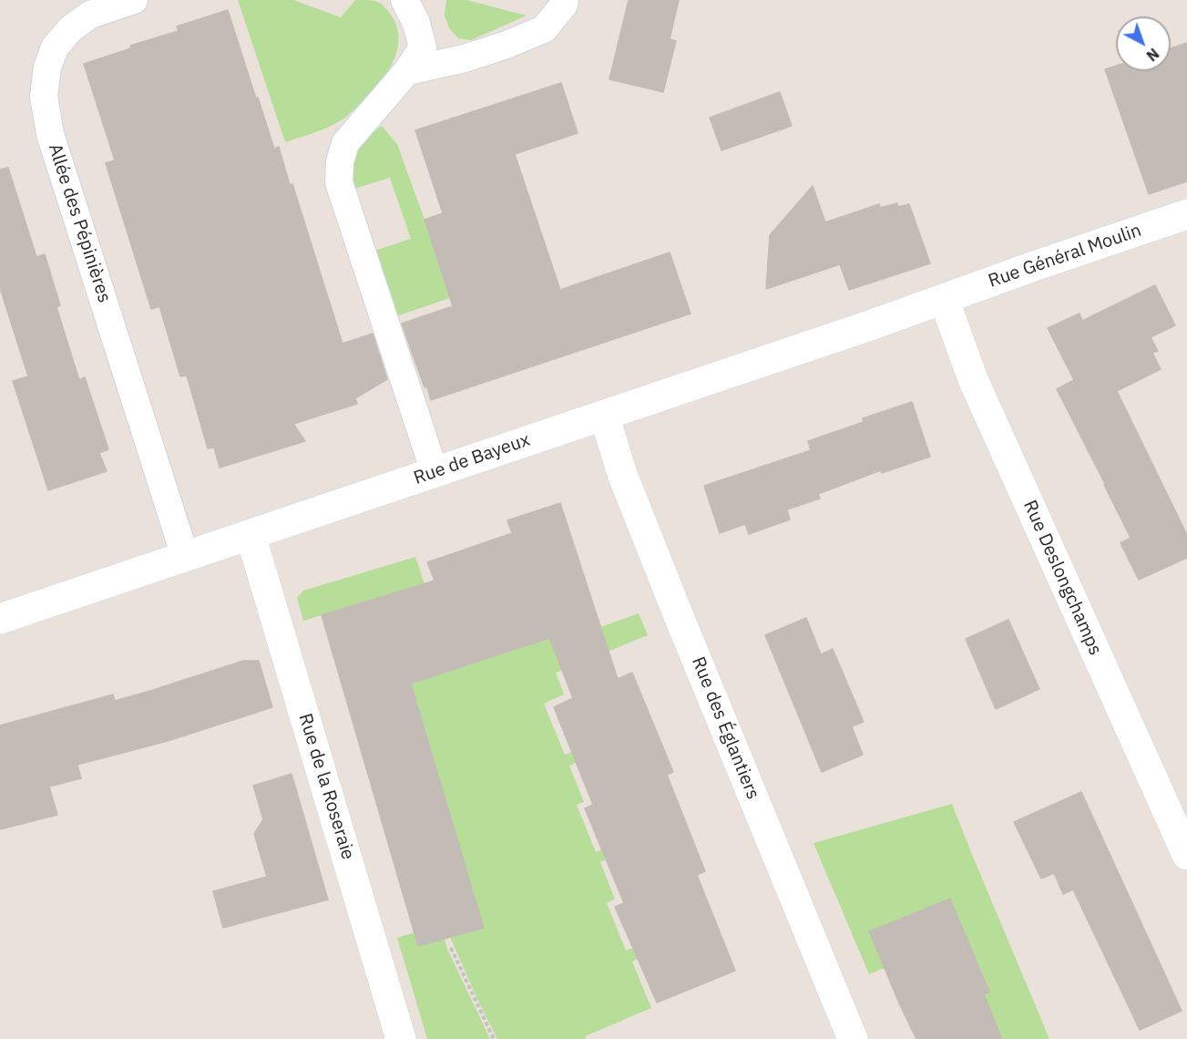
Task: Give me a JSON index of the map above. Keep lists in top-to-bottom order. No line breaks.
{"streets":{"street":["Rue Général Moulin","Rue de Bayeux","Rue Deslongchamps","Rue des Églantiers","Rue de la Roseraie"],"lane":["Allée des Pépinières"]},"crossings":[["Allée des Pépinières","Rue de Bayeux"],["Rue Général Moulin","Rue de Bayeux"],["Rue Général Moulin","Rue Deslongchamps"],["Rue de Bayeux","Rue Deslongchamps"],["Rue de Bayeux","Rue des Églantiers"],["Rue de Bayeux","Rue de la Roseraie"]],"north":"bottom right"}
